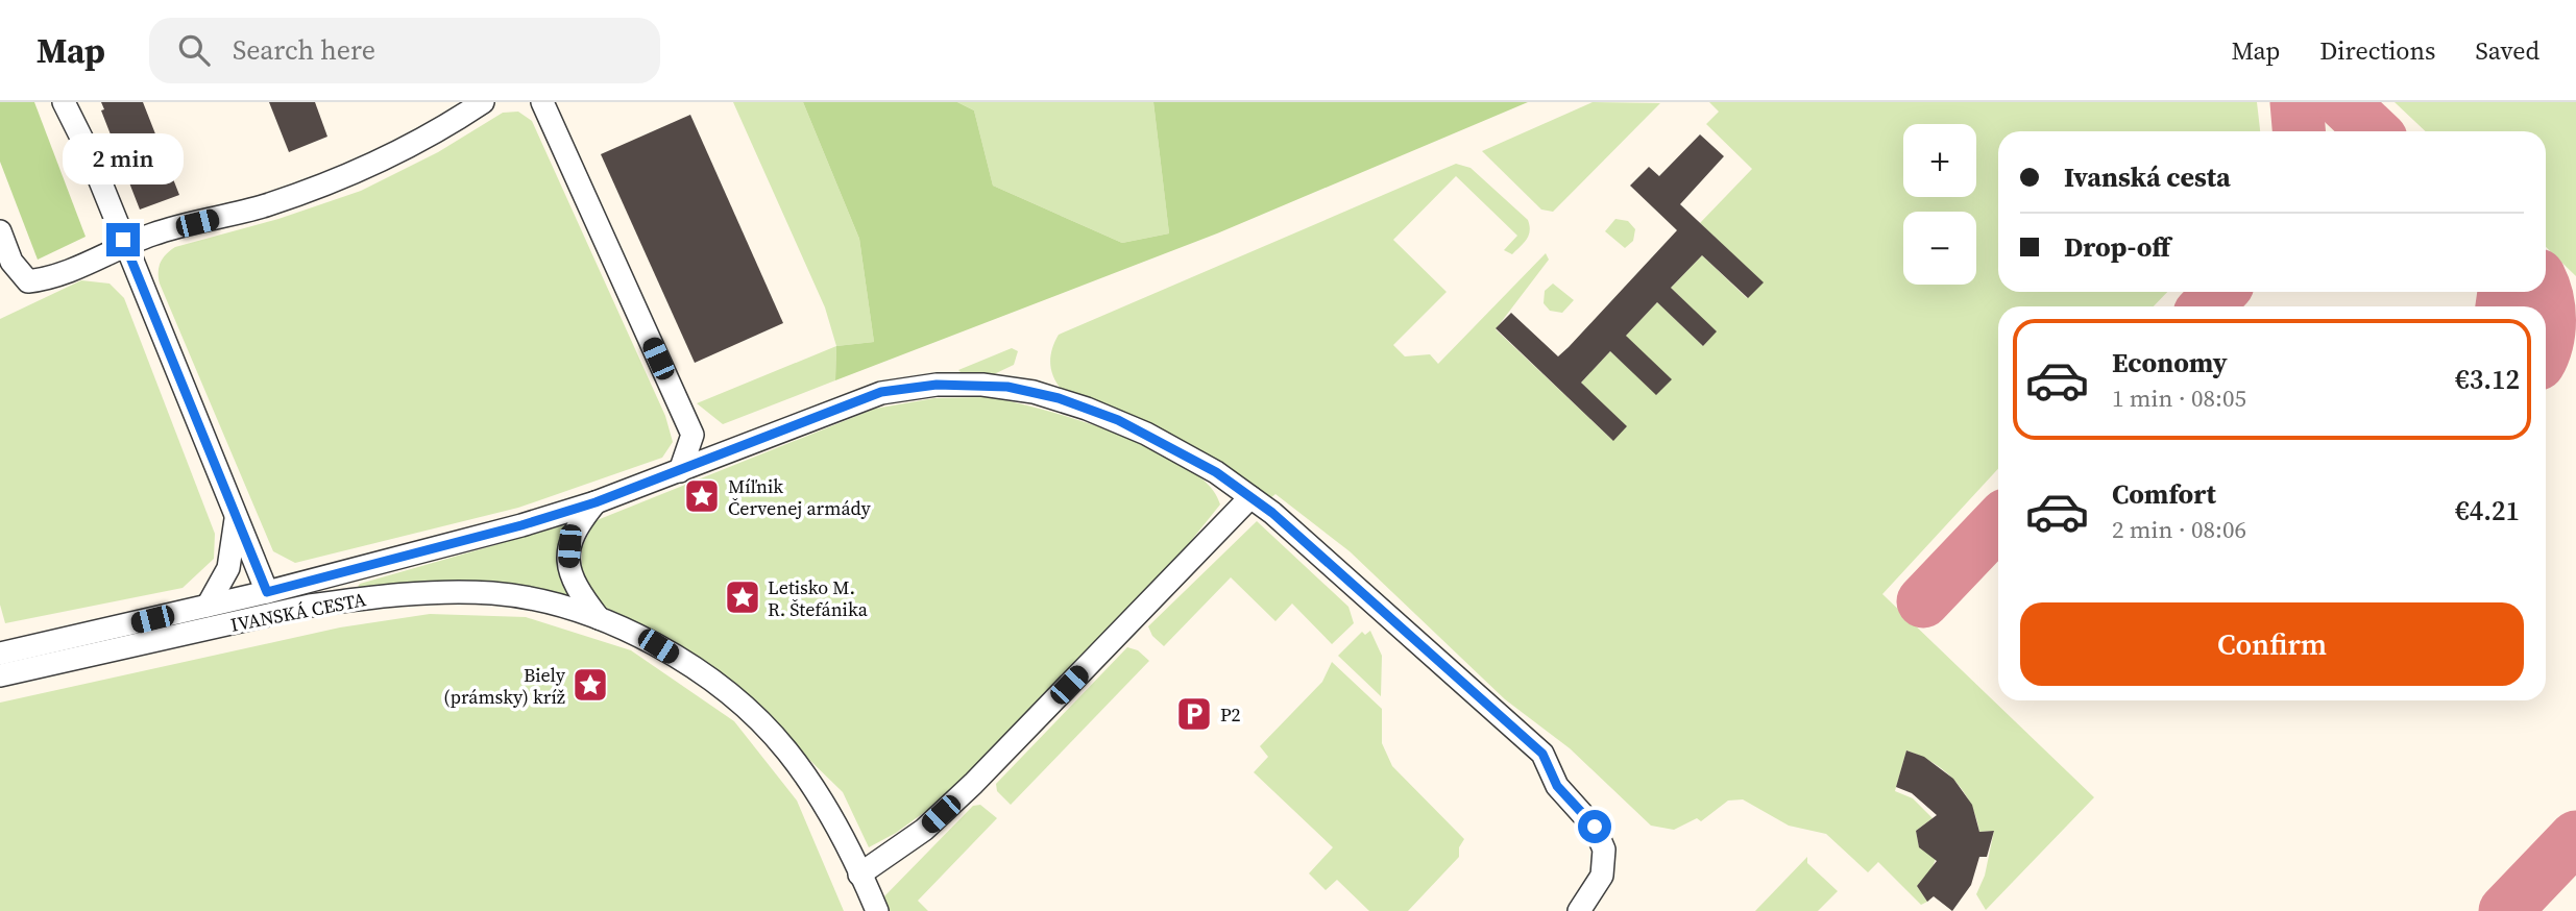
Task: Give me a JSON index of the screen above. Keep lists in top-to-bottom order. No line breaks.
{"streets":{"street":["IVANSKÁ CESTA"]},"places":{"place":["Míľnik Červenej armády","Letisko M. R. Štefánika","Biely (prámsky) kríž"],"parking":["P2"]},"page":{"header":"Map","search":"Search here","nav":["Map","Directions","Saved"],"map_buttons":["+","−"],"banner":["Ivanská cesta","Drop-off"],"bubble":"2 min","list":[{"name":"Economy","note":"1 min · 08:05","value":"€3.12"},{"name":"Comfort","note":"2 min · 08:06","value":"€4.21"}],"buttons":"Confirm"}}
